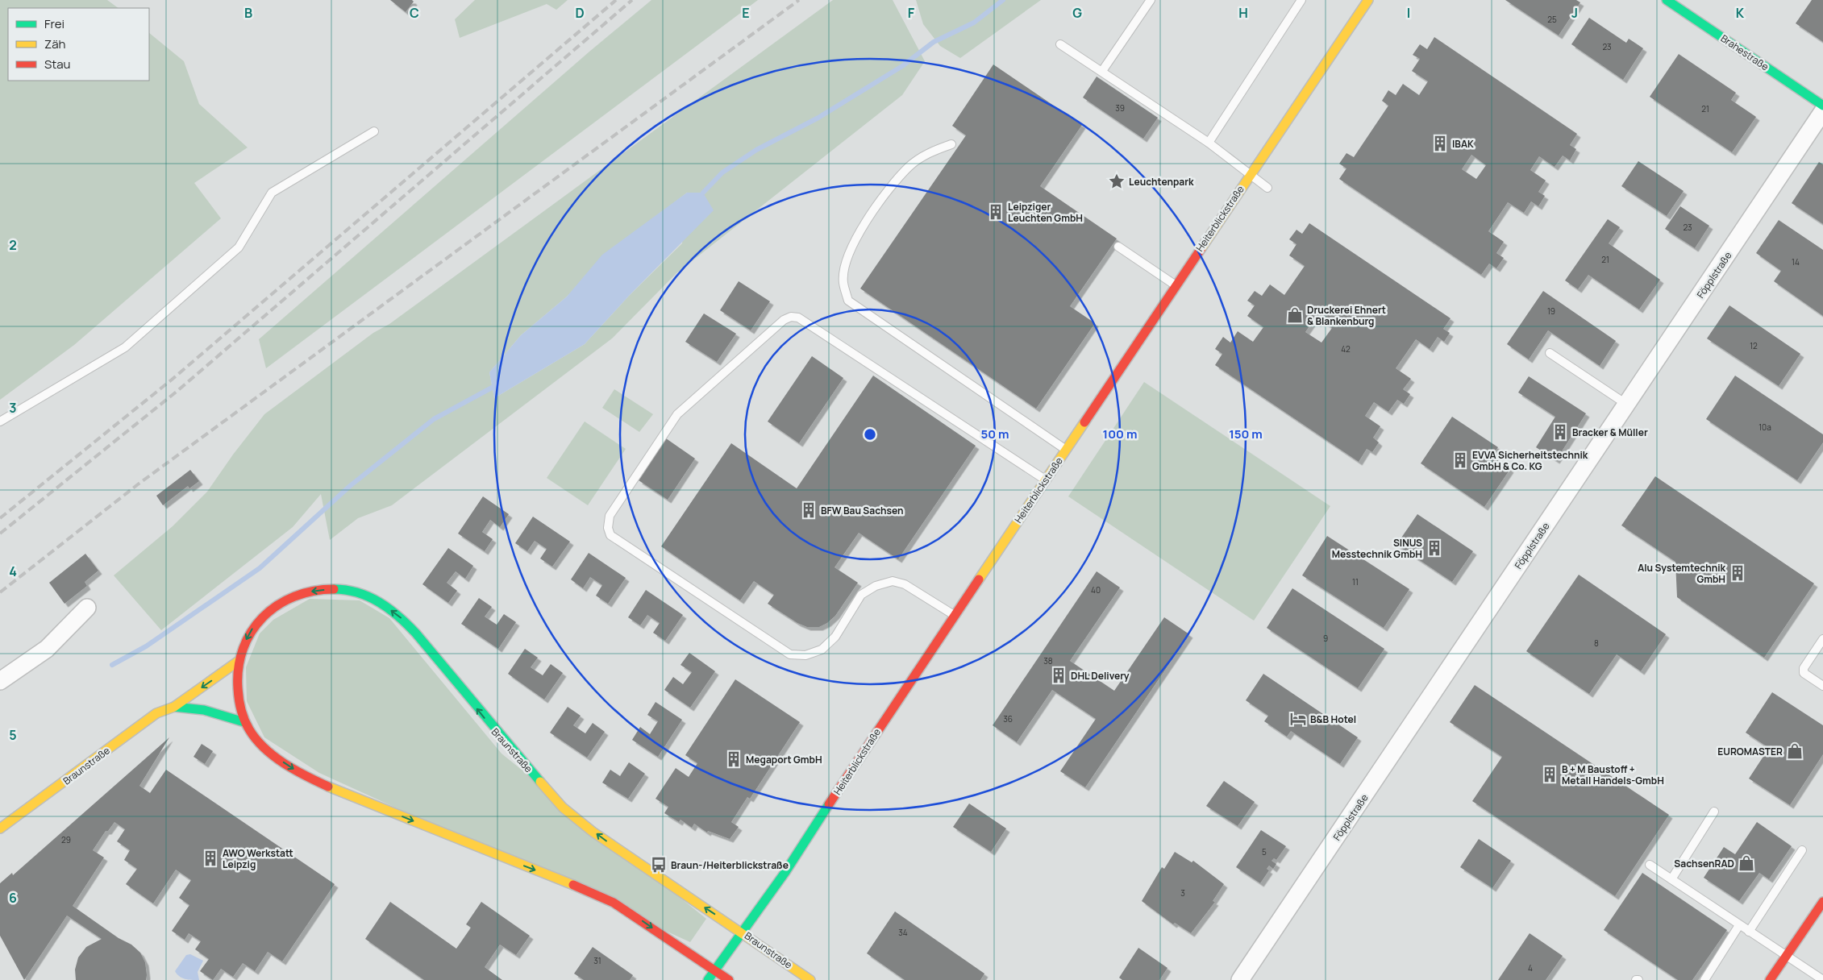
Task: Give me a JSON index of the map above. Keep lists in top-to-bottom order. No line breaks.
{"streets":{"main road":["Brahestraße","Heiterblickstraße","Braunstraße"],"street":["Föpplstraße"]},"crossings":[["Heiterblickstraße","Braunstraße"]],"places":{"building":["IBAK","Leipziger Leuchten GmbH","Bracker & Müller","EVVA Sicherheitstechnik GmbH & Co. KG","BFW Bau Sachsen","SINUS Messtechnik GmbH","Alu Systemtechnik GmbH","DHL Delivery","Megaport GmbH","B + M Baustoff + Metall Handels-GmbH","AWO Werkstatt Leipzig"],"place":["Leuchtenpark"],"shop":["Druckerei Ehnert & Blankenburg","EUROMASTER","SachsenRAD"],"hotel":["B&B Hotel"],"bus stop":["Braun-/Heiterblickstraße"]},"house_numbers":["25","23","39","21","23","21","14","19","12","42","10a","11","40","9","8","38","36","29","5","3","34","31","4"],"legend":["Frei","Zäh","Stau"],"grid":{"columns":["B","C","D","E","F","G","H","I","J","K"],"rows":["2","3","4","5","6"]},"rings":["50 m","100 m","150 m"]}
